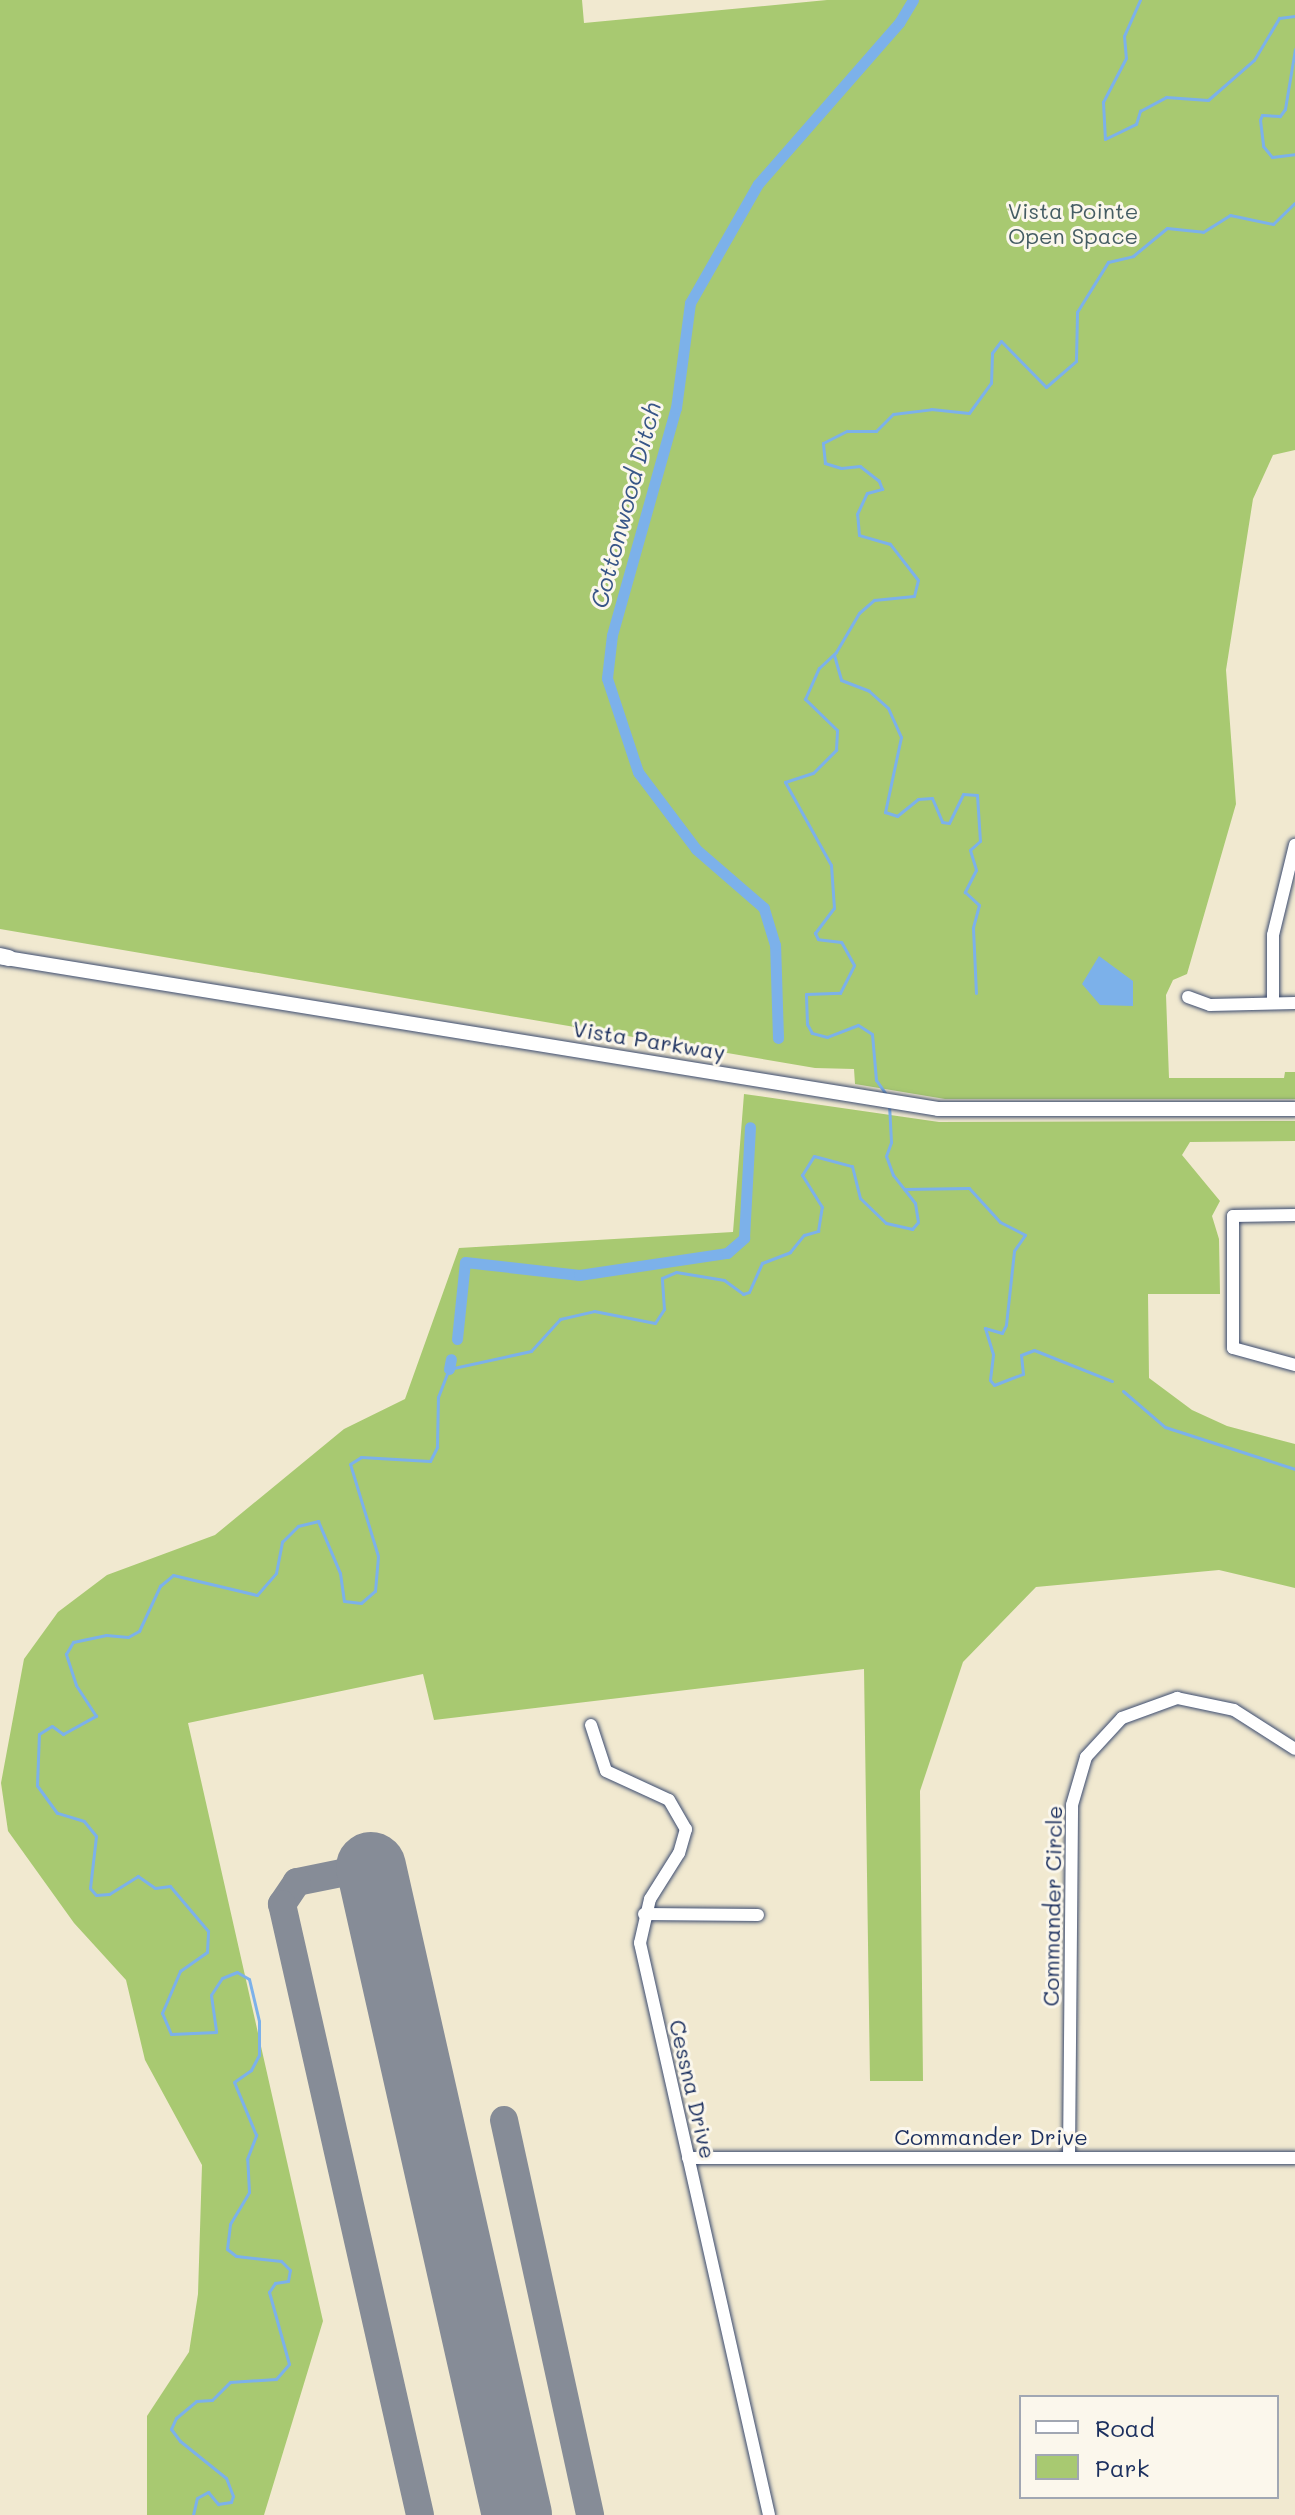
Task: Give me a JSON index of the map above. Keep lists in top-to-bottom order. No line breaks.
{"streets":{"street":["Vista Parkway","Commander Circle","Cessna Drive","Commander Drive"]},"crossings":[["Commander Circle","Commander Drive"],["Cessna Drive","Commander Drive"]],"water":["Cottonwood Ditch"],"parks":["Vista Pointe Open Space"],"legend":["Road","Park"]}
